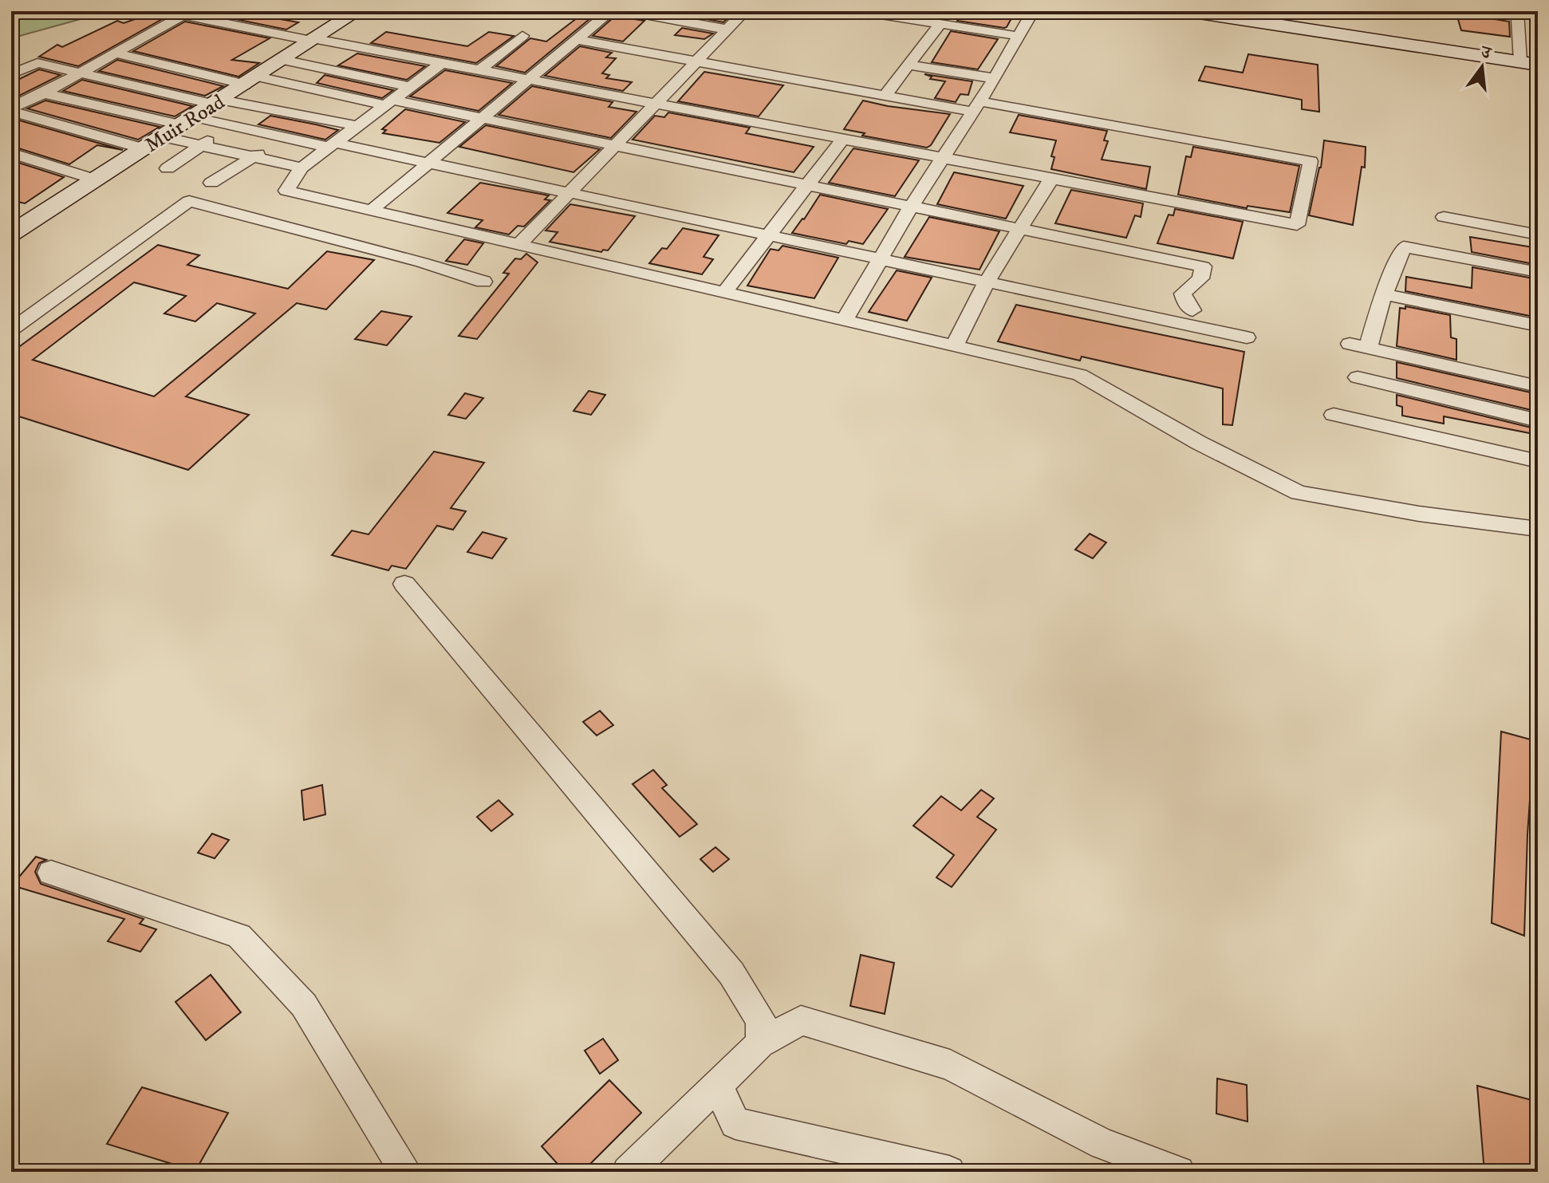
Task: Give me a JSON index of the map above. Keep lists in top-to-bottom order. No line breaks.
{"streets":{"main road":["Muir Road"]},"north":"top"}
